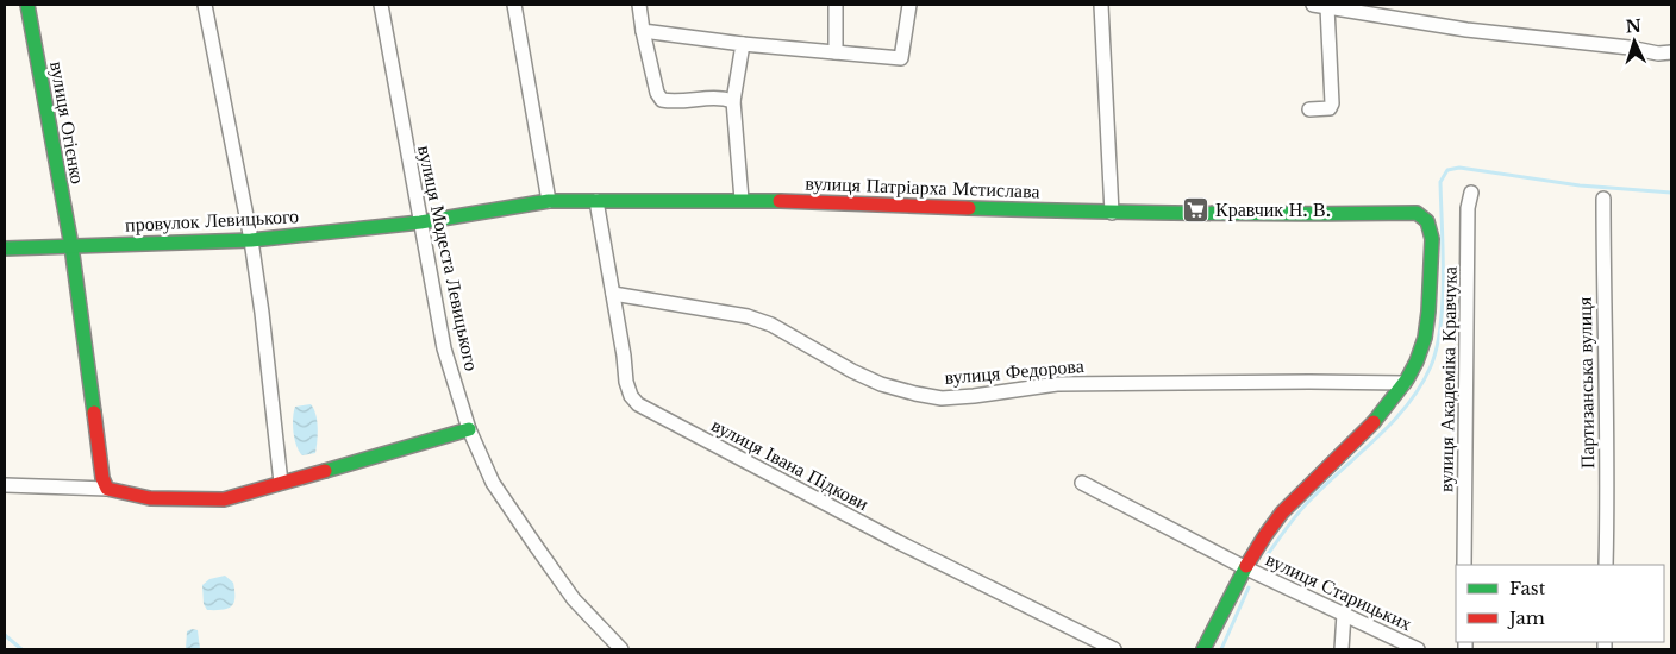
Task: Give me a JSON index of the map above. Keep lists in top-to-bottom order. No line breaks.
{"streets":{"street":["вулиця Огієнко","вулиця Патріарха Мстислава","провулок Левицького","вулиця Модеста Левицького","вулиця Федорова","вулиця Академіка Кравчука","Партизанська вулиця","вулиця Івана Підкови","вулиця Старицьких"]},"crossings":[["вулиця Огієнко","провулок Левицького"],["вулиця Патріарха Мстислава","провулок Левицького"],["вулиця Патріарха Мстислава","вулиця Модеста Левицького"],["вулиця Патріарха Мстислава","вулиця Федорова"],["вулиця Патріарха Мстислава","вулиця Івана Підкови"],["провулок Левицького","вулиця Модеста Левицького"],["вулиця Федорова","вулиця Івана Підкови"]],"places":{"supermarket":["Кравчик Н. В."]},"legend":["Fast","Jam"],"north":"top"}
